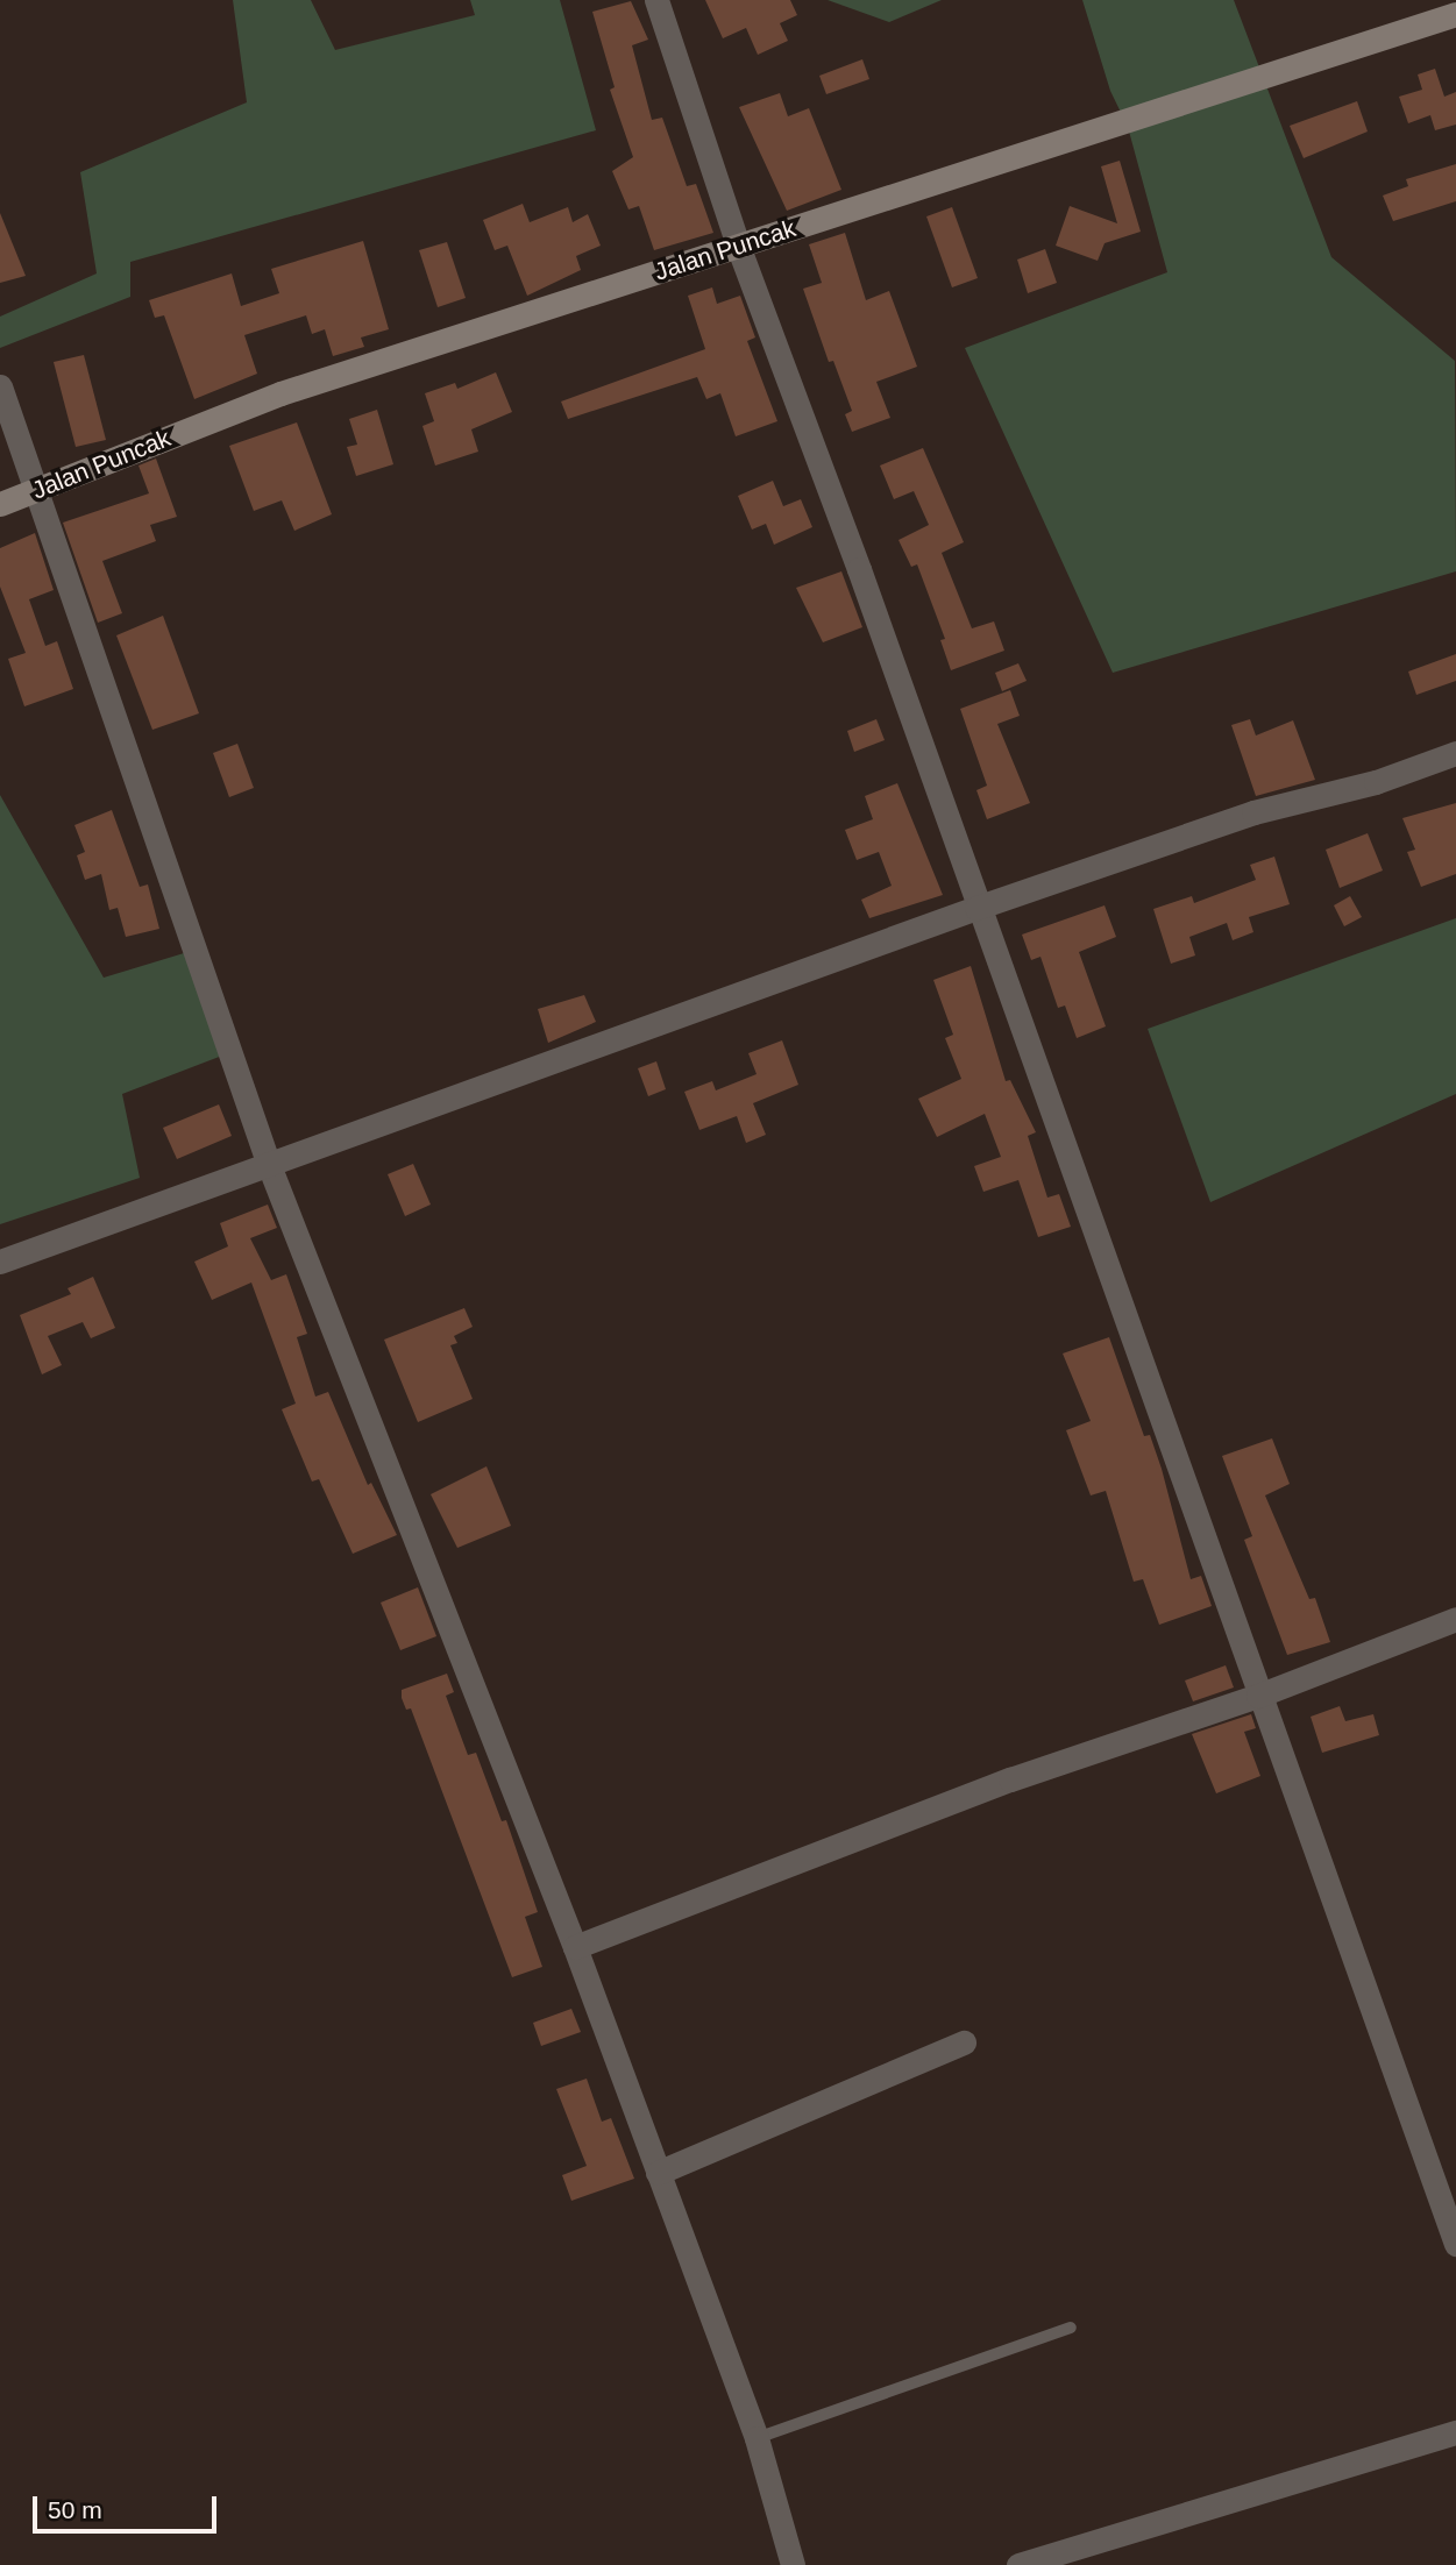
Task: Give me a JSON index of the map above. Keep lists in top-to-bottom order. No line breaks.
{"streets":{"street":["Jalan Puncak"]},"scale_bar":"50 m"}
